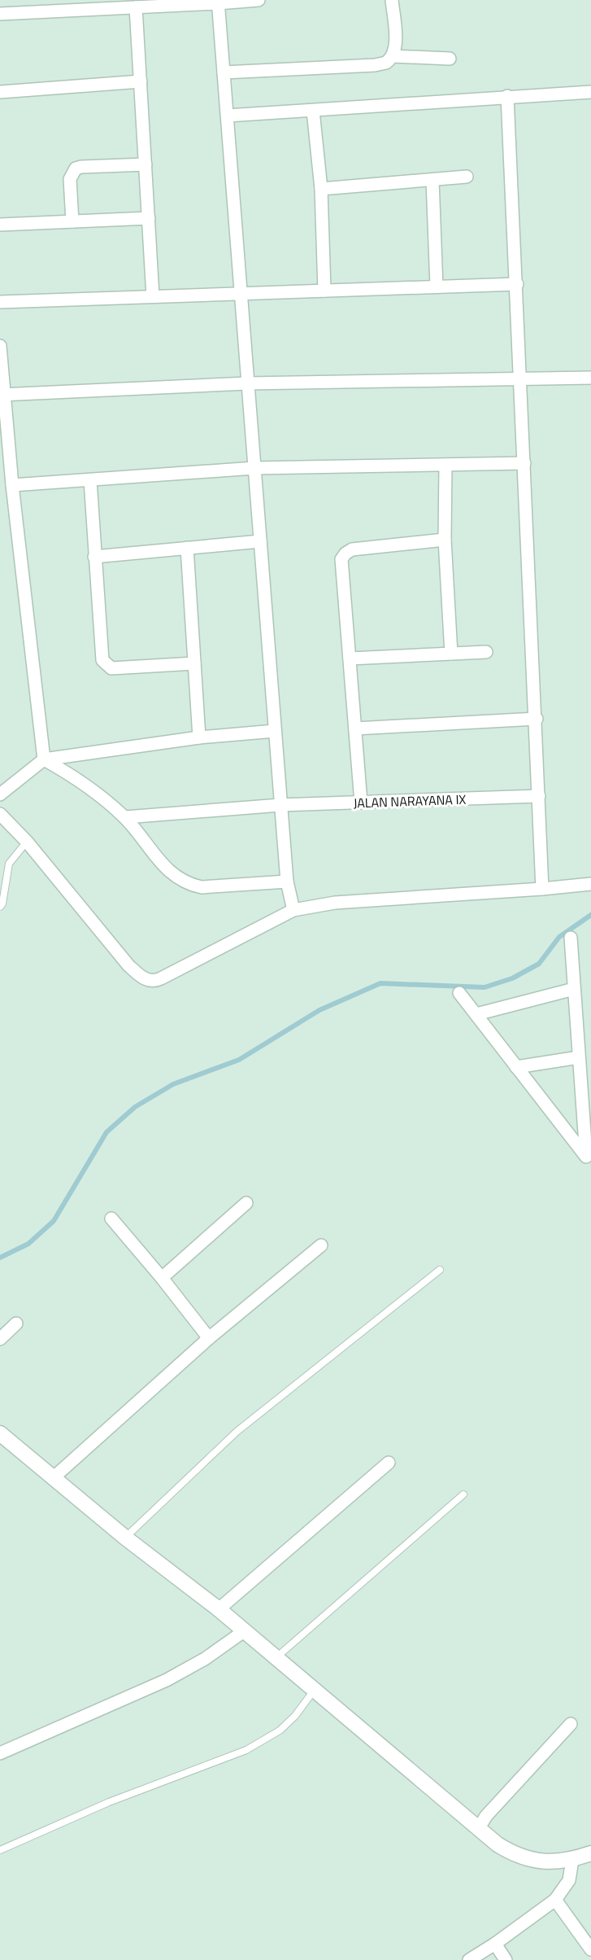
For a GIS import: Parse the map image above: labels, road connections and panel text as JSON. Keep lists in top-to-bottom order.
{
  "streets": {
    "street": ["JALAN NARAYANA IX"]
  }
}
